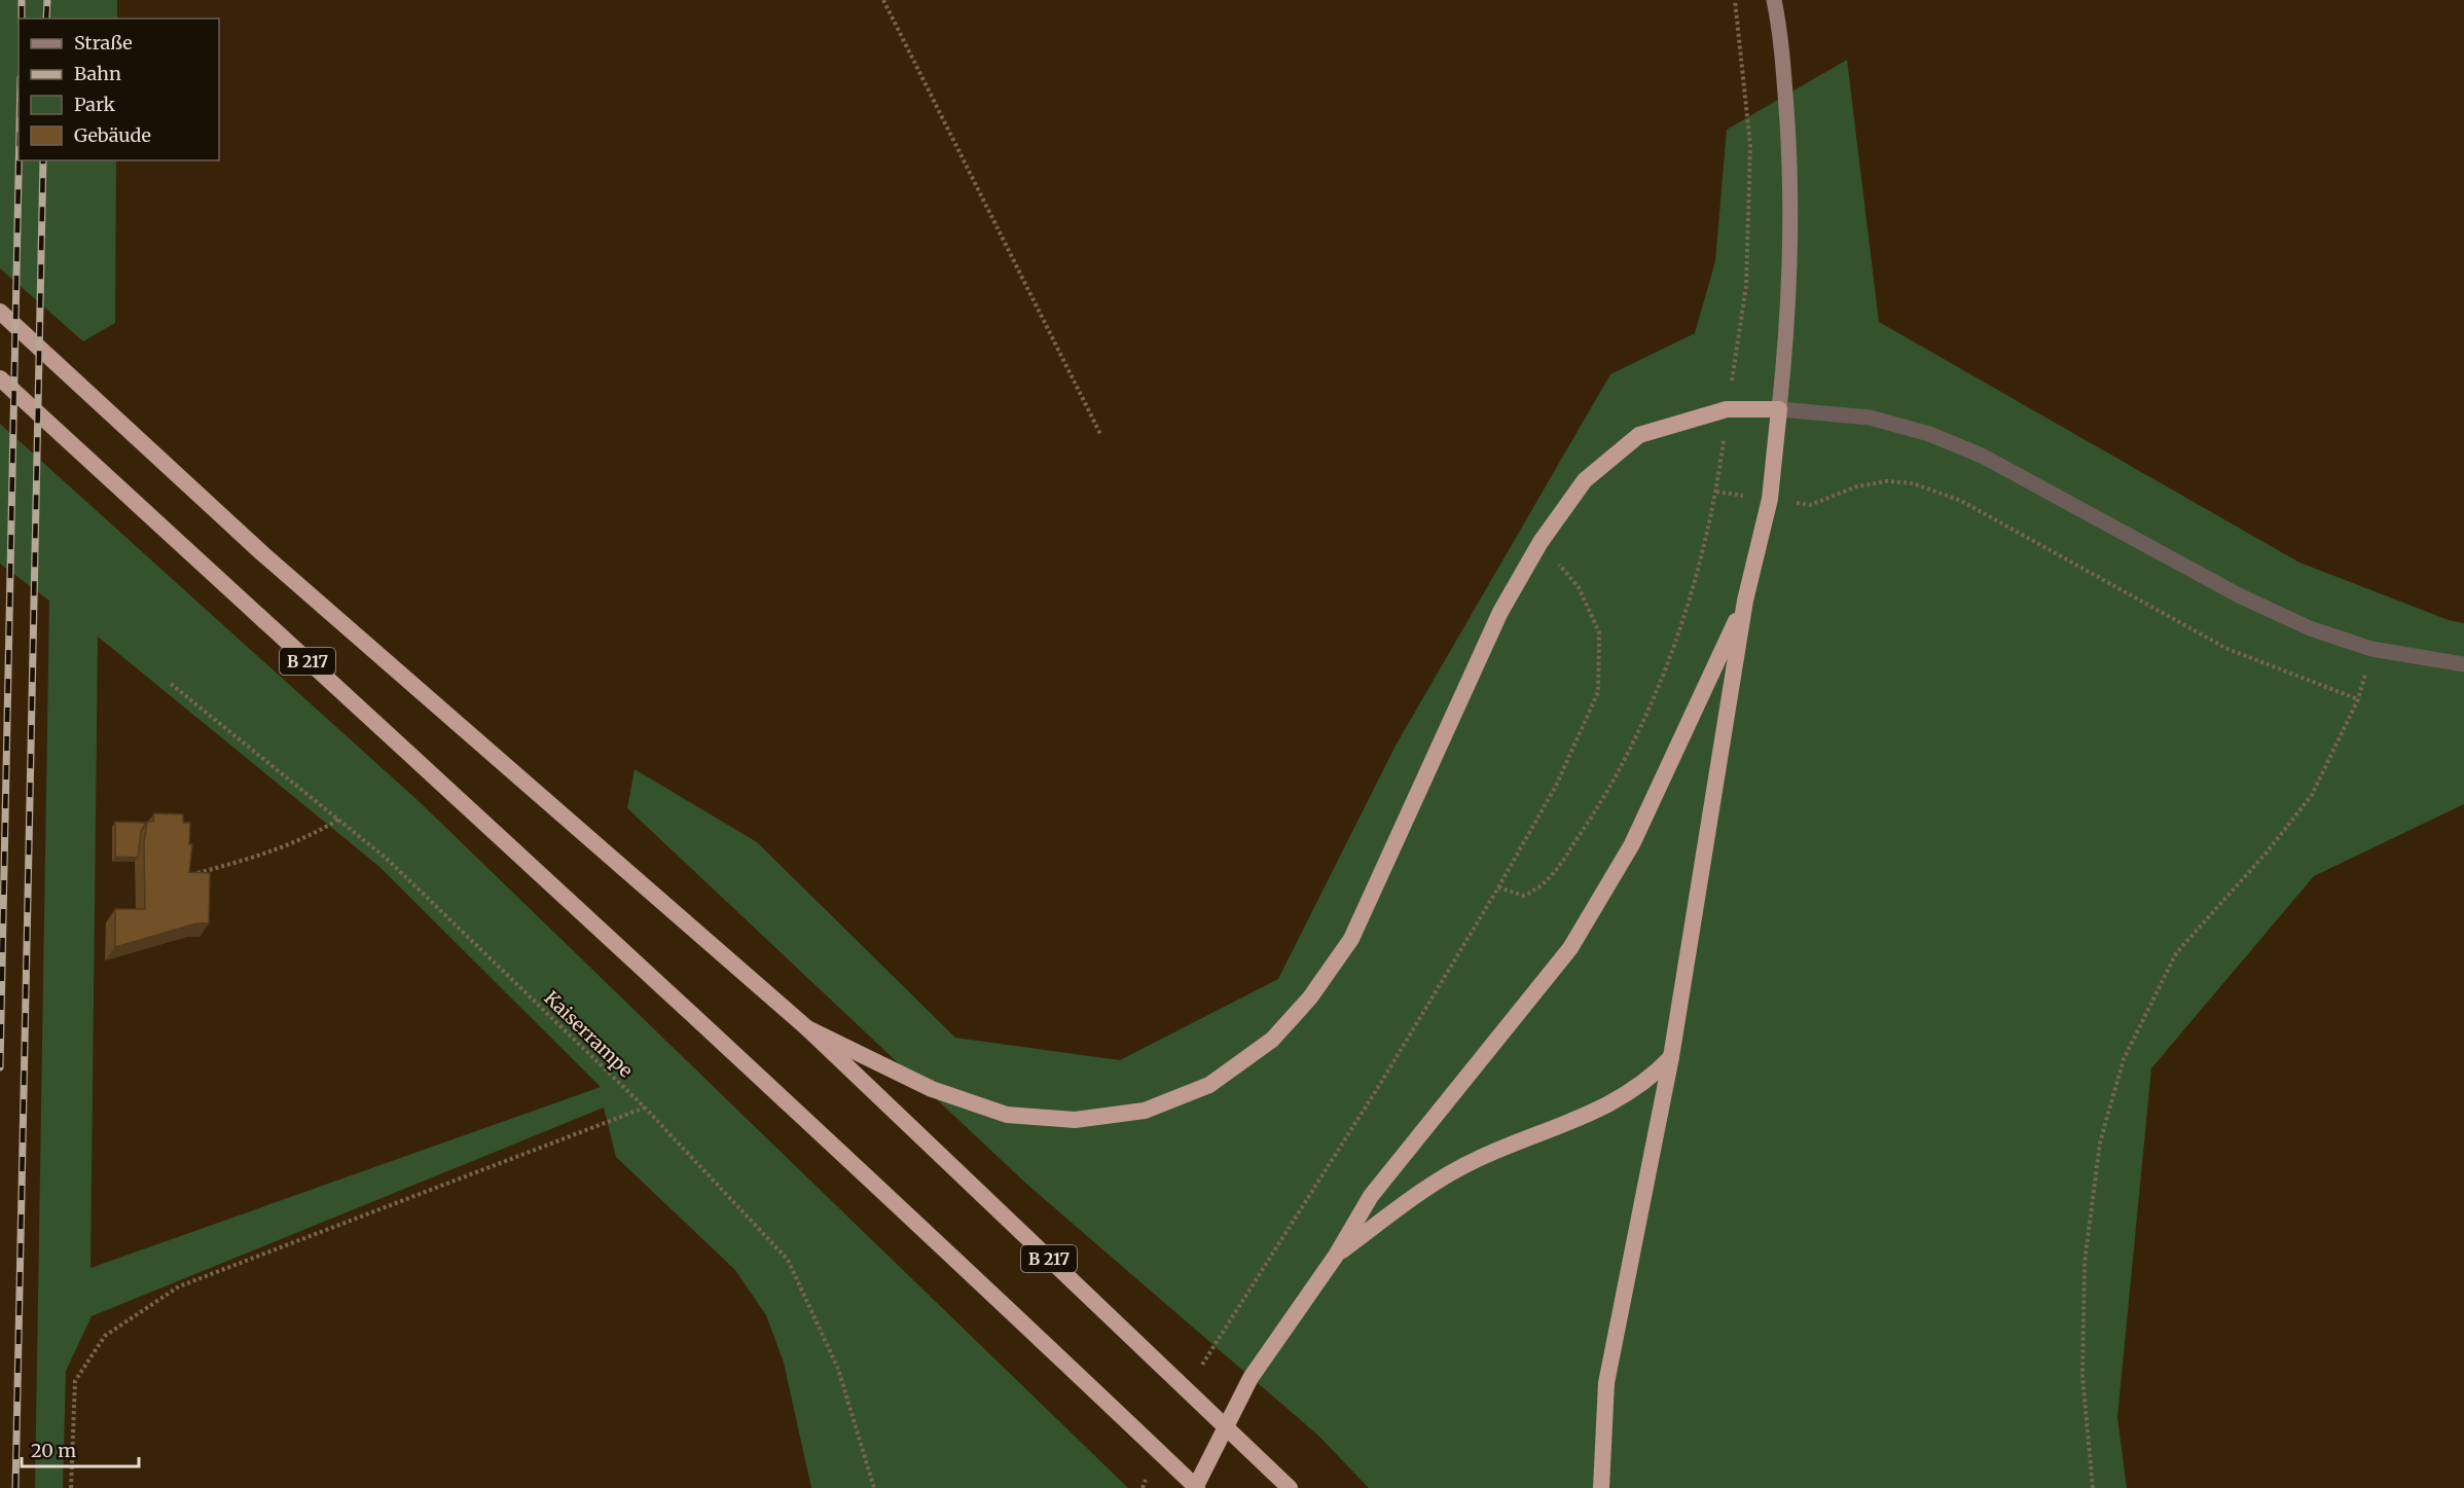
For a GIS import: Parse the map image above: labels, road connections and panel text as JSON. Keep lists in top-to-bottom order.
{
  "streets": {
    "highway": ["B 217"],
    "path": ["Kaiserrampe"]
  },
  "legend": [
    "Straße",
    "Bahn",
    "Park",
    "Gebäude"
  ],
  "scale_bar": "20 m"
}
